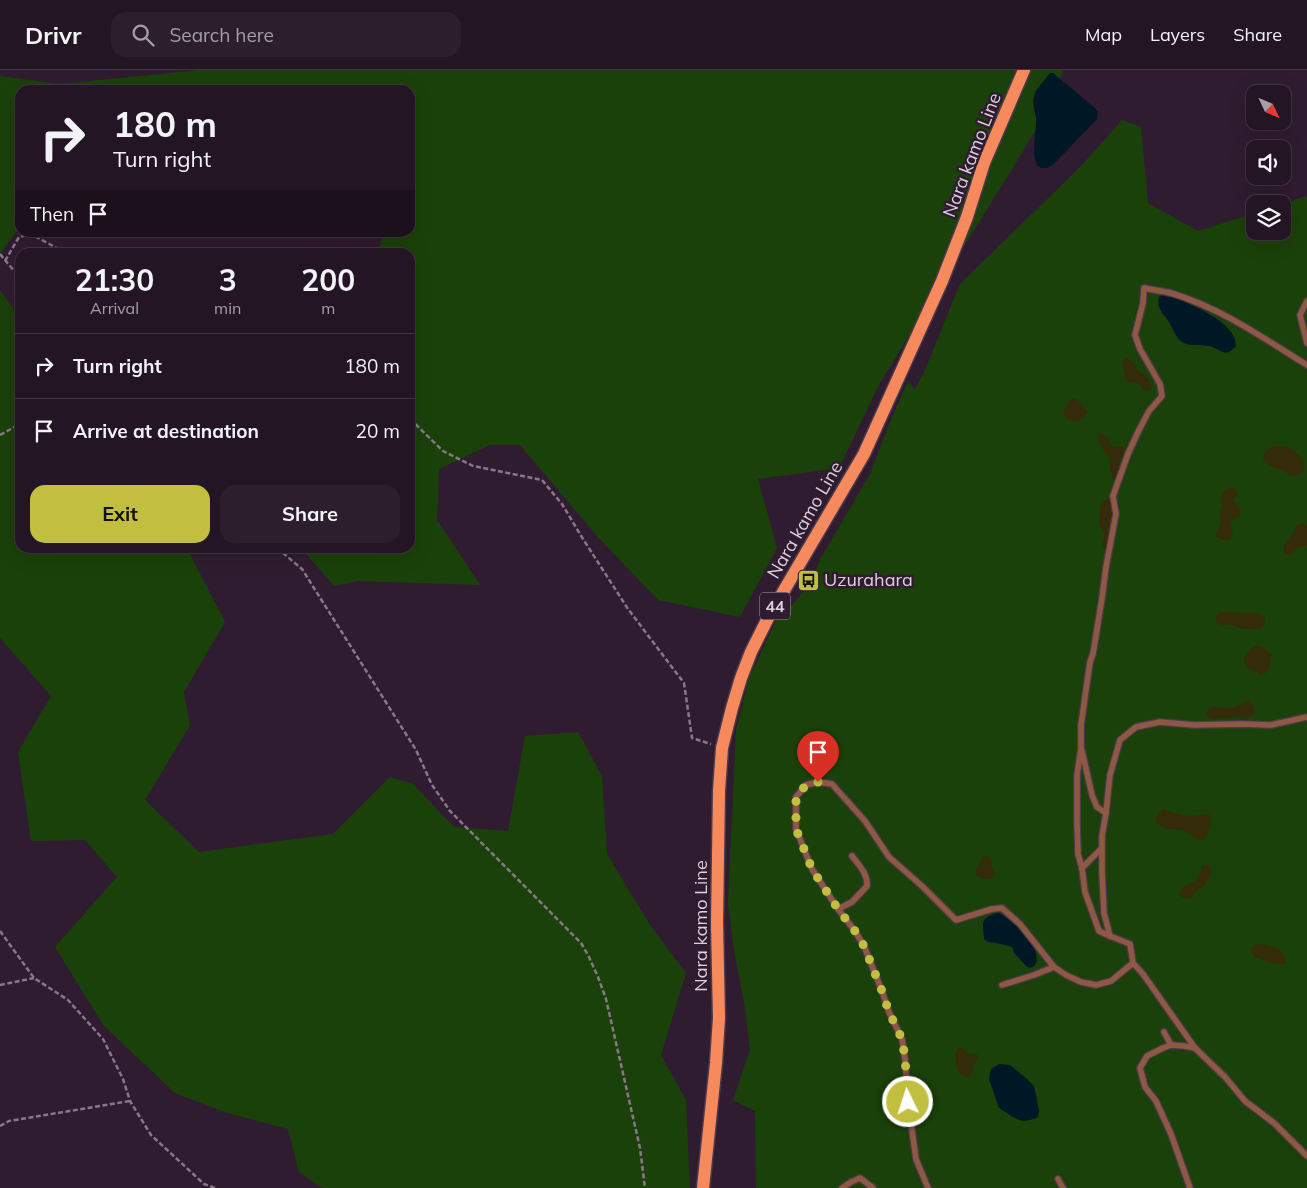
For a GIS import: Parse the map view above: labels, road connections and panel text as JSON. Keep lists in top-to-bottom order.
{
  "streets": {
    "main road": ["Nara kamo Line", "44"]
  },
  "places": {
    "bus stop": ["Uzurahara"]
  },
  "north": "bottom right",
  "page": {
    "header": "Drivr",
    "search": "Search here",
    "nav": ["Map", "Layers", "Share"],
    "turn": ["180 m", "Turn right"],
    "then": "Then",
    "eta": [
      "21:30",
      "Arrival",
      "3",
      "min",
      "200",
      "m"
    ],
    "list": [
      {
        "name": "Turn right",
        "value": "180 m"
      },
      {
        "name": "Arrive at destination",
        "value": "20 m"
      }
    ],
    "buttons": ["Exit", "Share"]
  }
}
